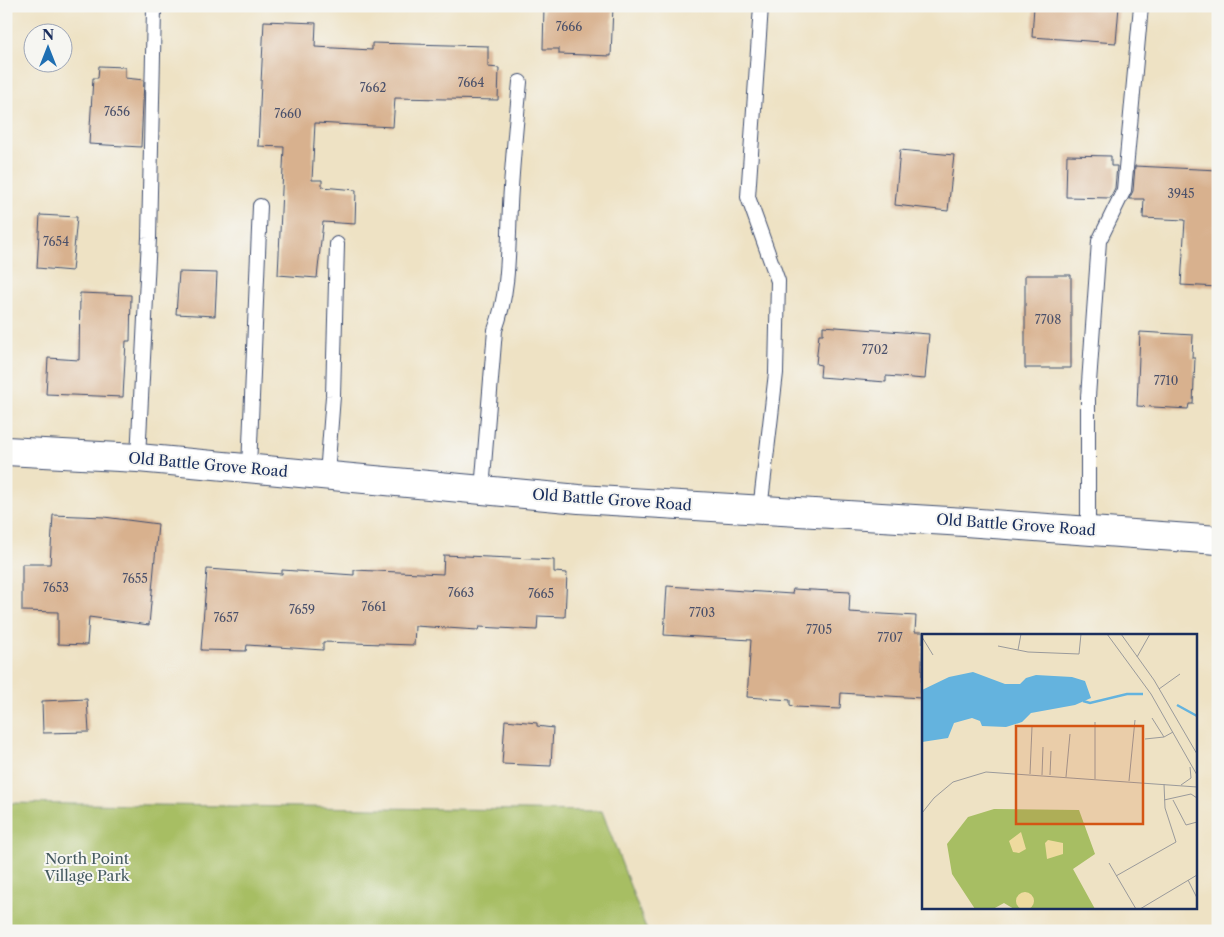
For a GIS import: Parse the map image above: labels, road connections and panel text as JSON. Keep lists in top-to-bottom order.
{
  "streets": {
    "street": ["Old Battle Grove Road"]
  },
  "parks": ["North Point Village Park"],
  "house_numbers": [
    "7666",
    "7664",
    "7662",
    "7656",
    "7660",
    "3945",
    "7654",
    "7708",
    "7702",
    "7710",
    "7655",
    "7653",
    "7663",
    "7665",
    "7661",
    "7659",
    "7703",
    "7657",
    "7705",
    "7707"
  ],
  "north": "top"
}
